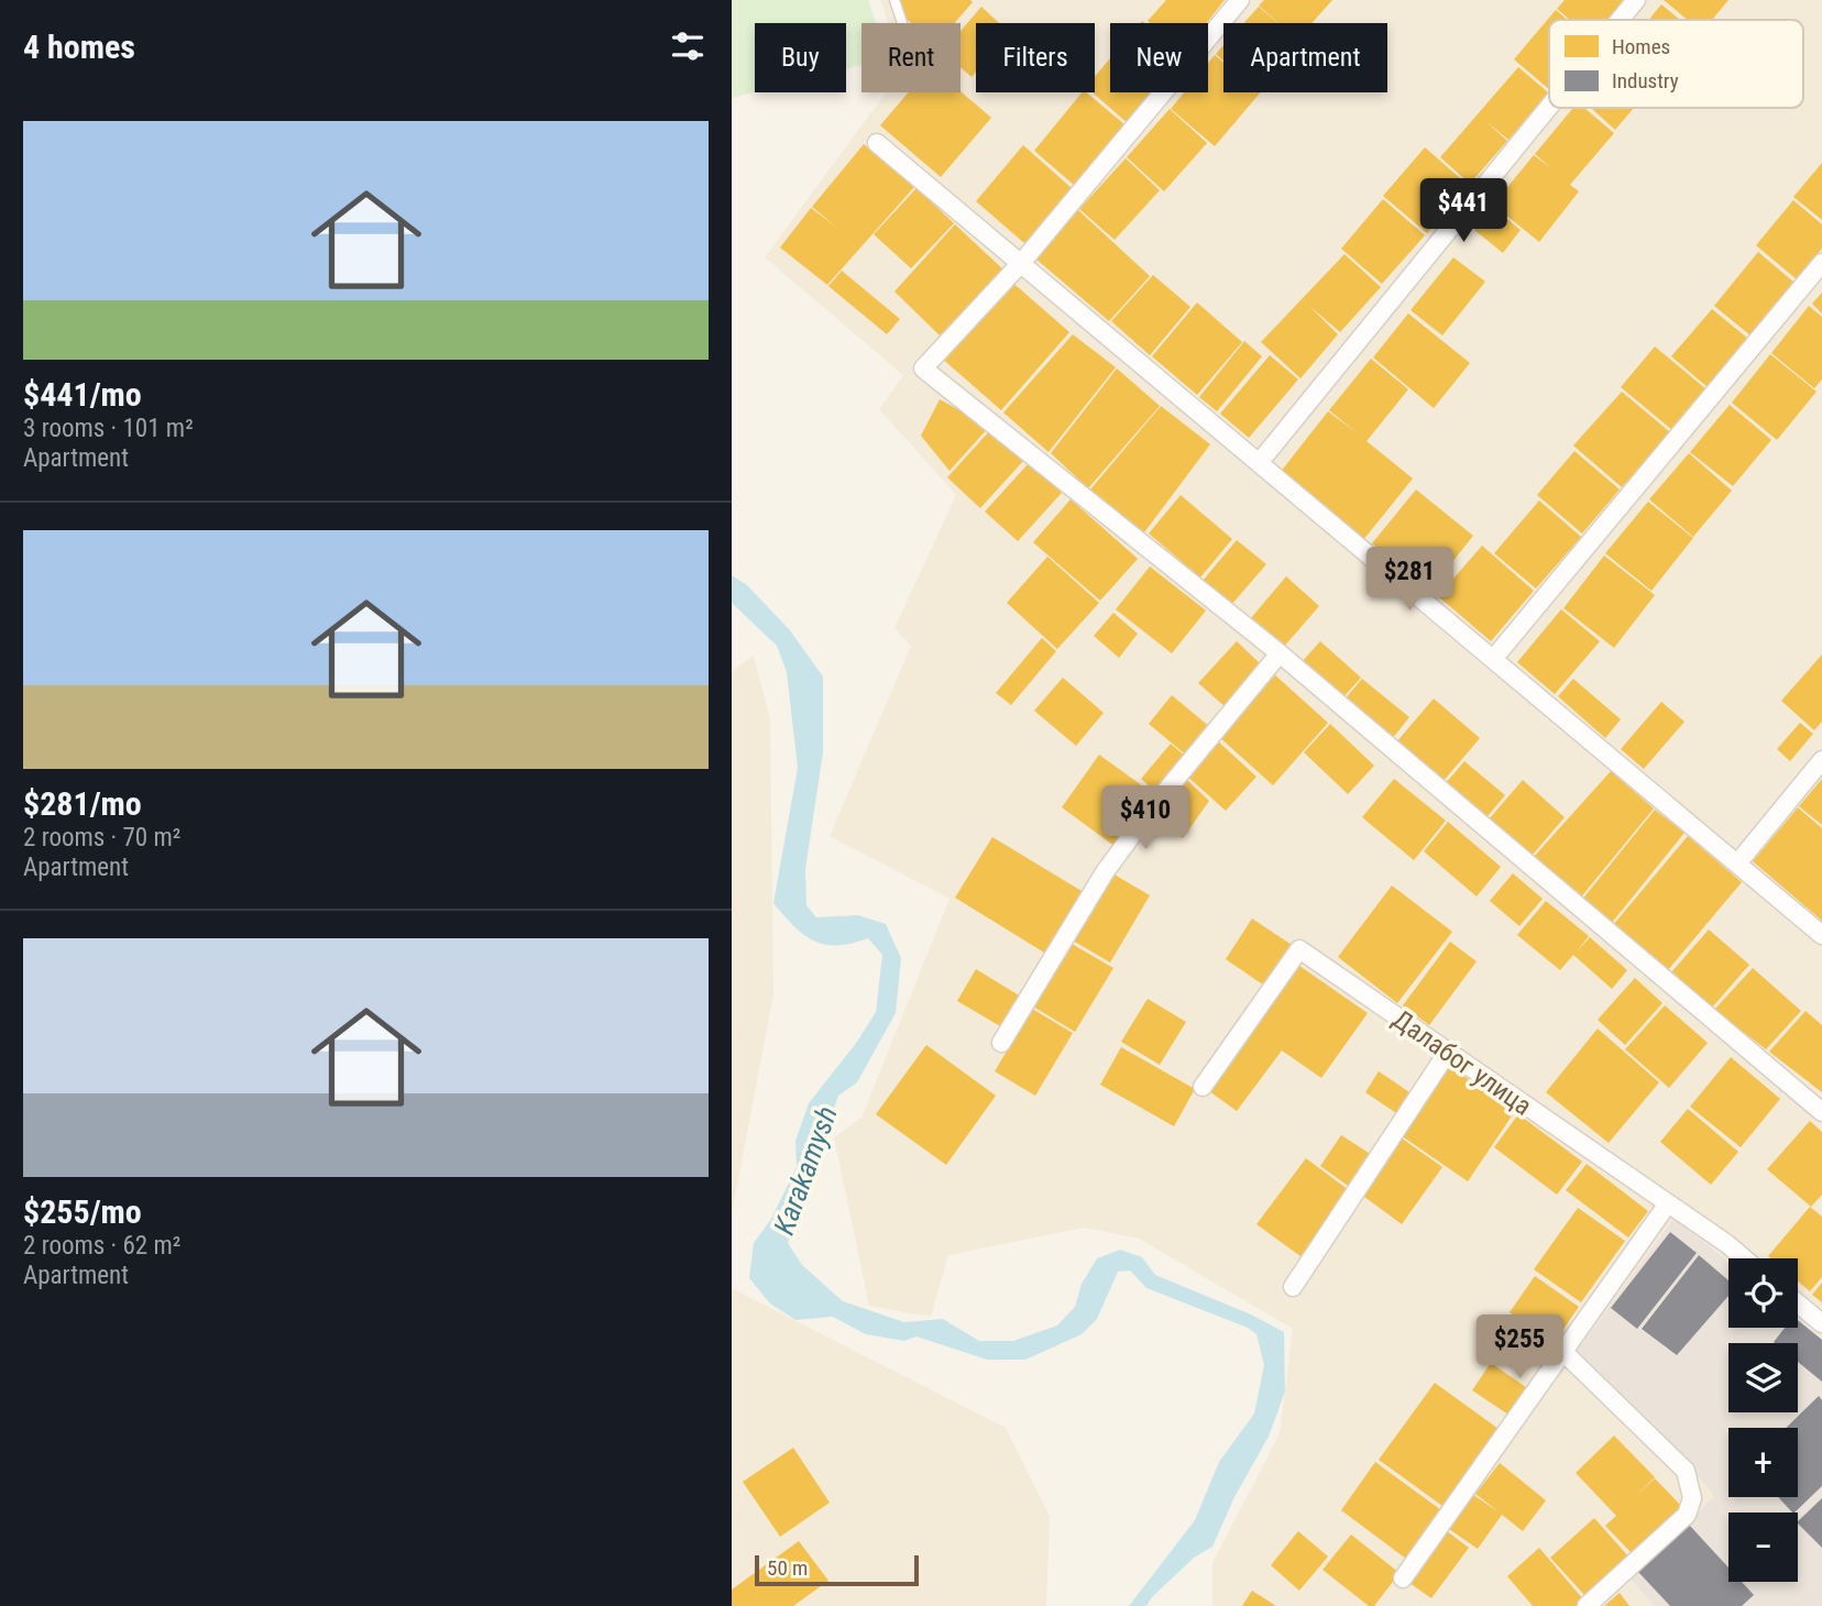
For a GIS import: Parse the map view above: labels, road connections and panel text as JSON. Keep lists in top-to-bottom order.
{
  "streets": {
    "street": ["Далабог улица"]
  },
  "water": ["Karakamysh"],
  "legend": ["Homes", "Industry"],
  "scale_bar": "50 m",
  "page": {
    "heading": "4 homes",
    "chip": [
      "Buy",
      "Rent",
      "Filters",
      "New",
      "Apartment"
    ],
    "list": [
      {
        "name": "$441/mo",
        "note": "3 rooms · 101 m² · Apartment"
      },
      {
        "name": "$281/mo",
        "note": "2 rooms · 70 m² · Apartment"
      },
      {
        "name": "$255/mo",
        "note": "2 rooms · 62 m² · Apartment"
      }
    ],
    "price": [
      "$441",
      "$281",
      "$410",
      "$255"
    ],
    "map_buttons": ["+", "−"],
    "scale": "50 m"
  }
}
